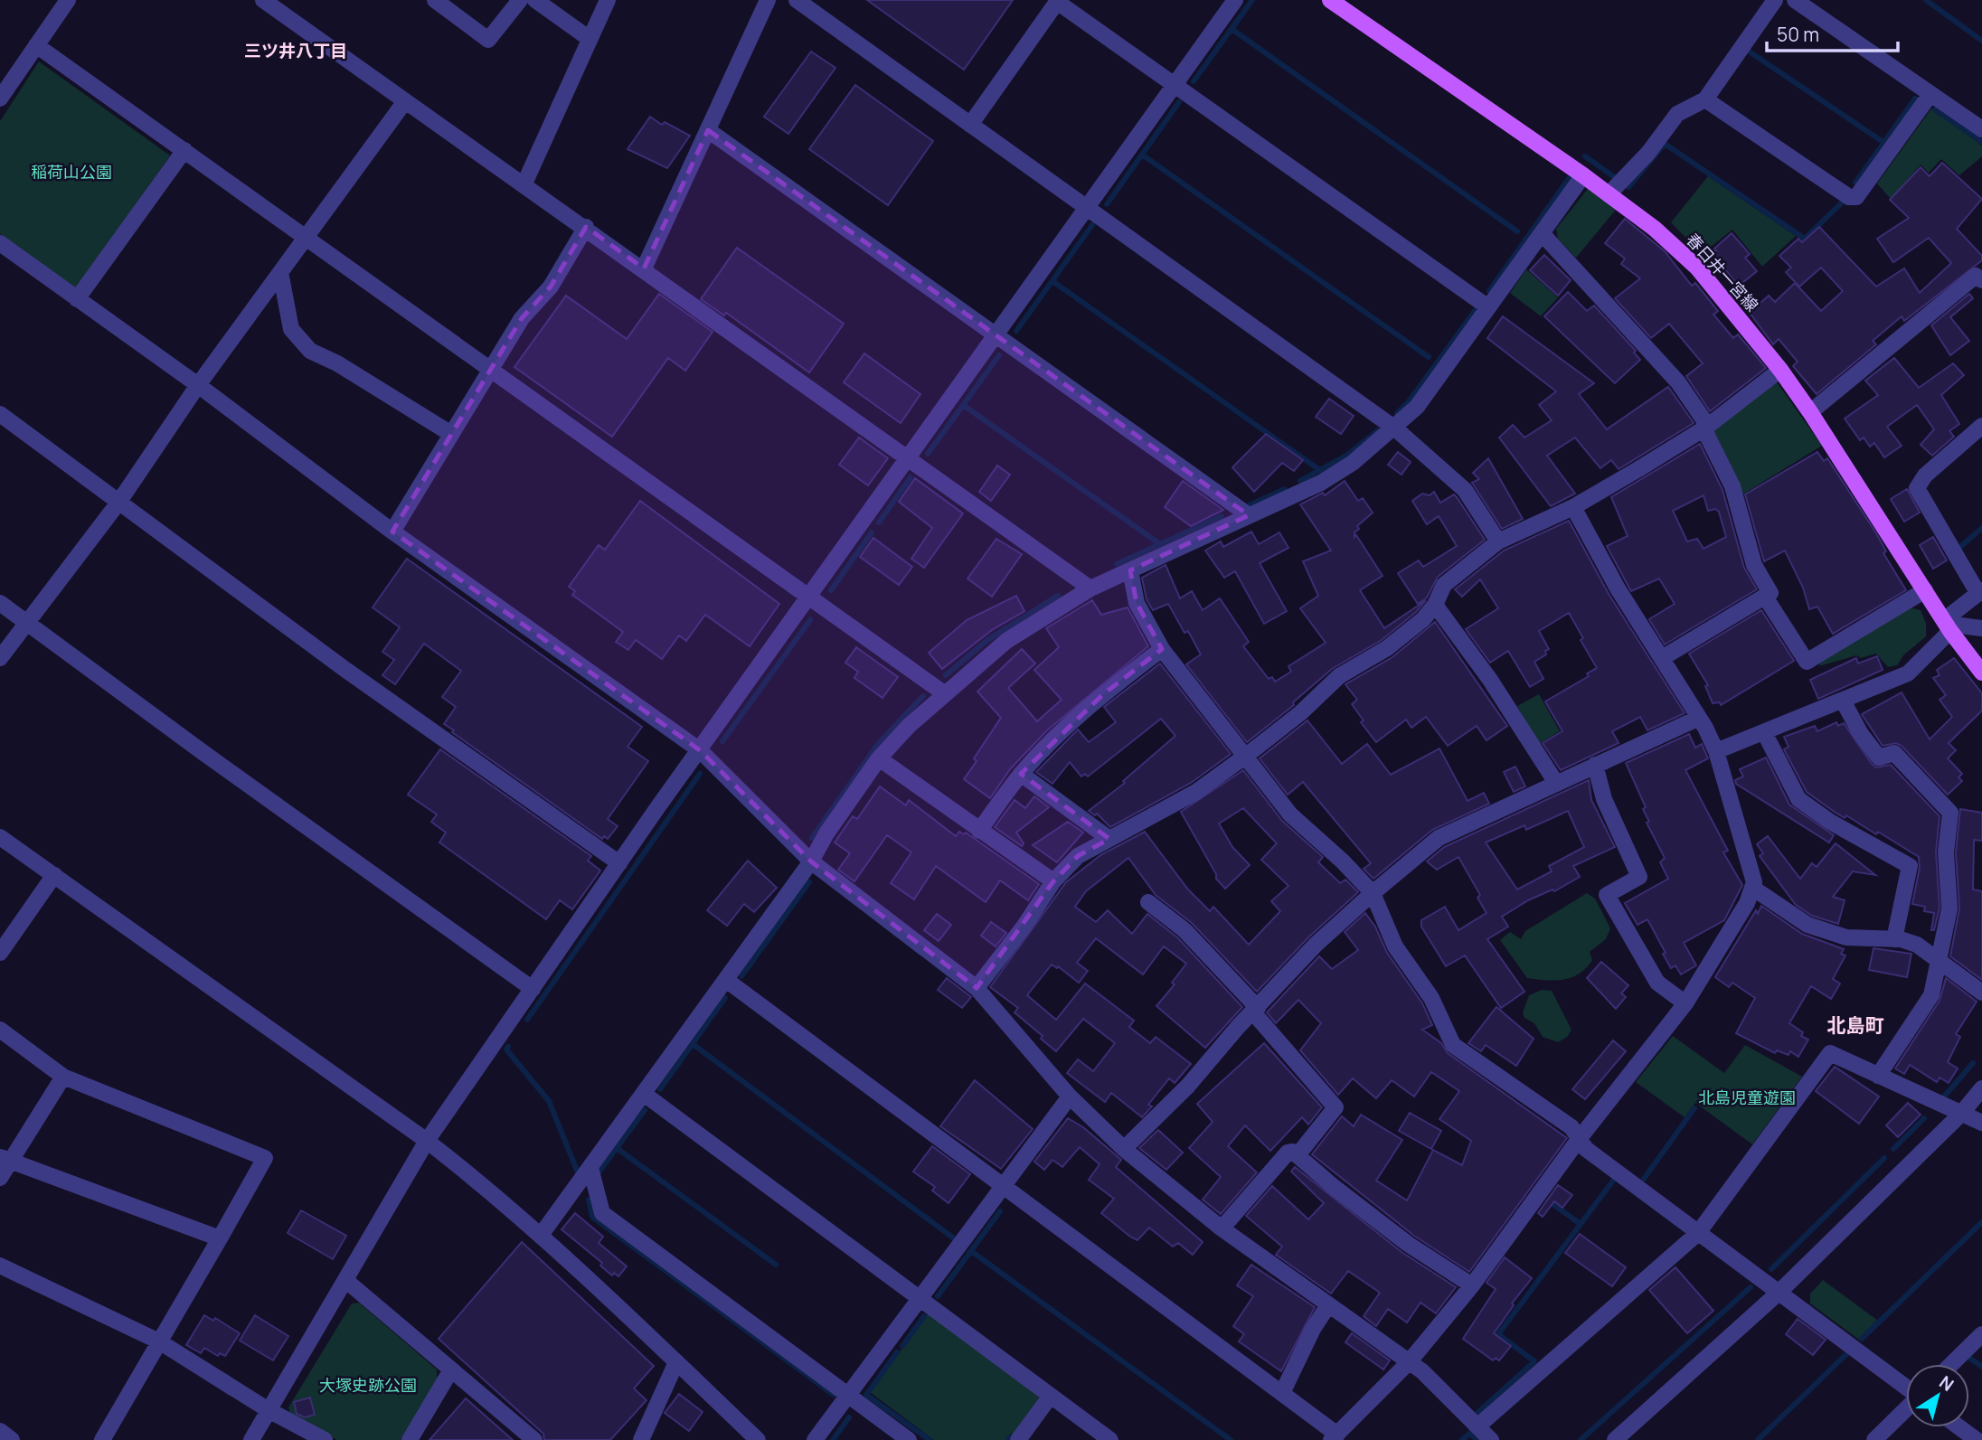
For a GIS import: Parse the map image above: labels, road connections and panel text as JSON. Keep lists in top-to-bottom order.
{
  "streets": {
    "main road": ["春日井一宮線"]
  },
  "districts": ["三ツ井八丁目", "北島町"],
  "parks": ["稲荷山公園", "北島児童遊園", "大塚史跡公園"],
  "scale_bar": "50 m",
  "north": "top right"
}
